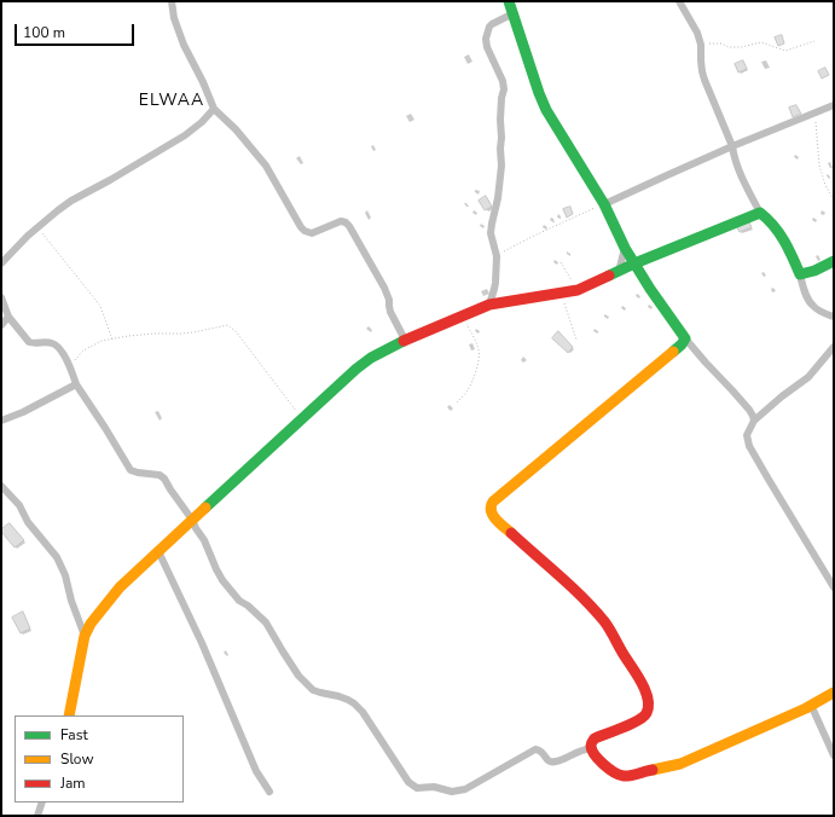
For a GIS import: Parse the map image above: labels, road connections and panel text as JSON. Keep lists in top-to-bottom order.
{
  "districts": ["ELWAA"],
  "legend": ["Fast", "Slow", "Jam"],
  "scale_bar": "100 m"
}
